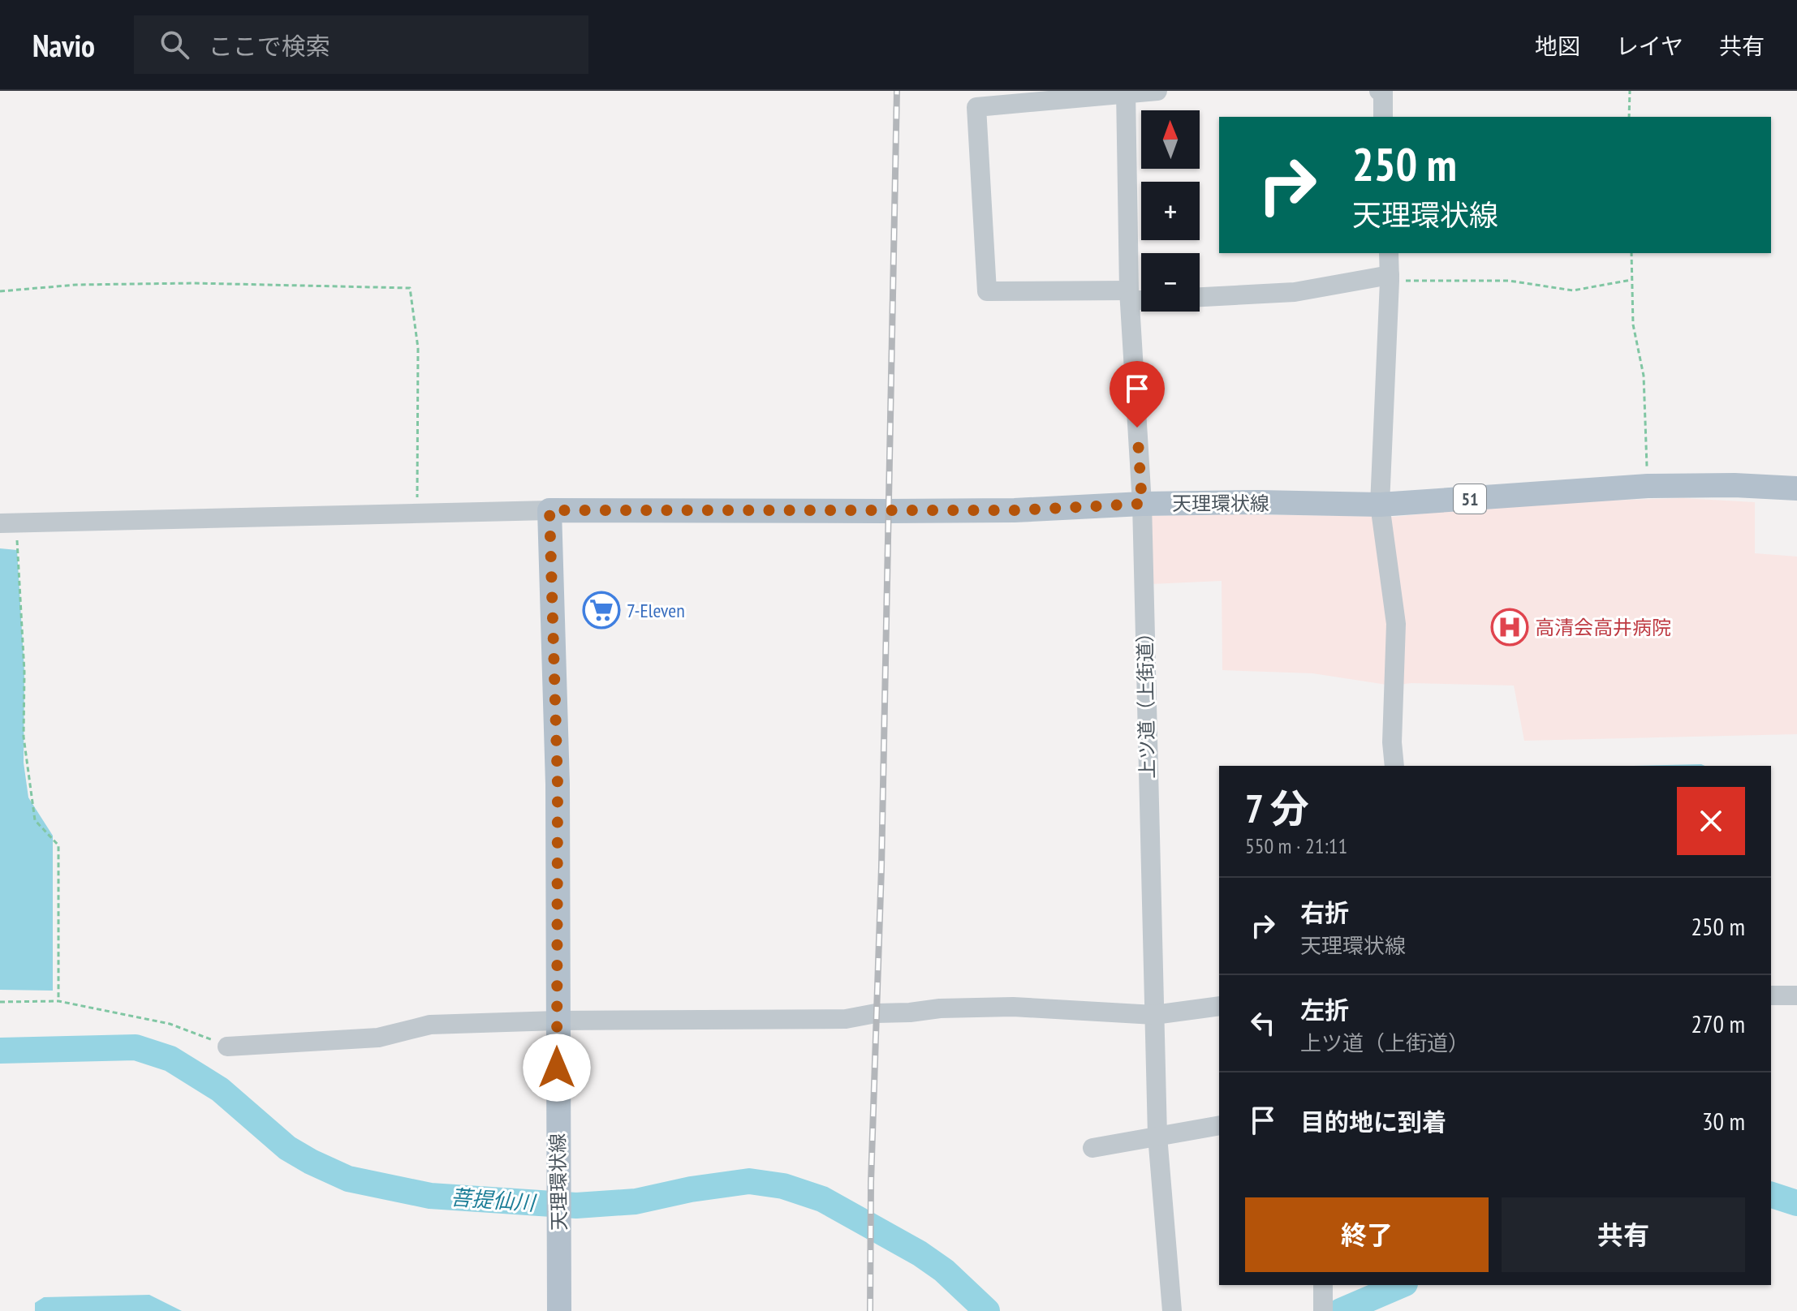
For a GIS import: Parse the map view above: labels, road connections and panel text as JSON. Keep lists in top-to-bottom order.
{
  "streets": {
    "main road": ["51", "天理環状線"],
    "street": ["上ツ道（上街道）"]
  },
  "crossings": [
    ["天理環状線", "上ツ道（上街道）"]
  ],
  "water": ["菩提仙川"],
  "places": {
    "supermarket": ["7-Eleven"],
    "hospital": ["高清会高井病院"]
  },
  "north": "top",
  "page": {
    "header": "Navio",
    "search": "ここで検索",
    "nav": ["地図", "レイヤ", "共有"],
    "map_buttons": ["+", "−"],
    "turn": ["250 m", "天理環状線"],
    "heading": ["7 分", "550 m · 21:11"],
    "list": [
      {
        "name": "右折",
        "note": "天理環状線",
        "value": "250 m"
      },
      {
        "name": "左折",
        "note": "上ツ道（上街道）",
        "value": "270 m"
      },
      {
        "name": "目的地に到着",
        "value": "30 m"
      }
    ],
    "buttons": ["終了", "共有"]
  }
}
